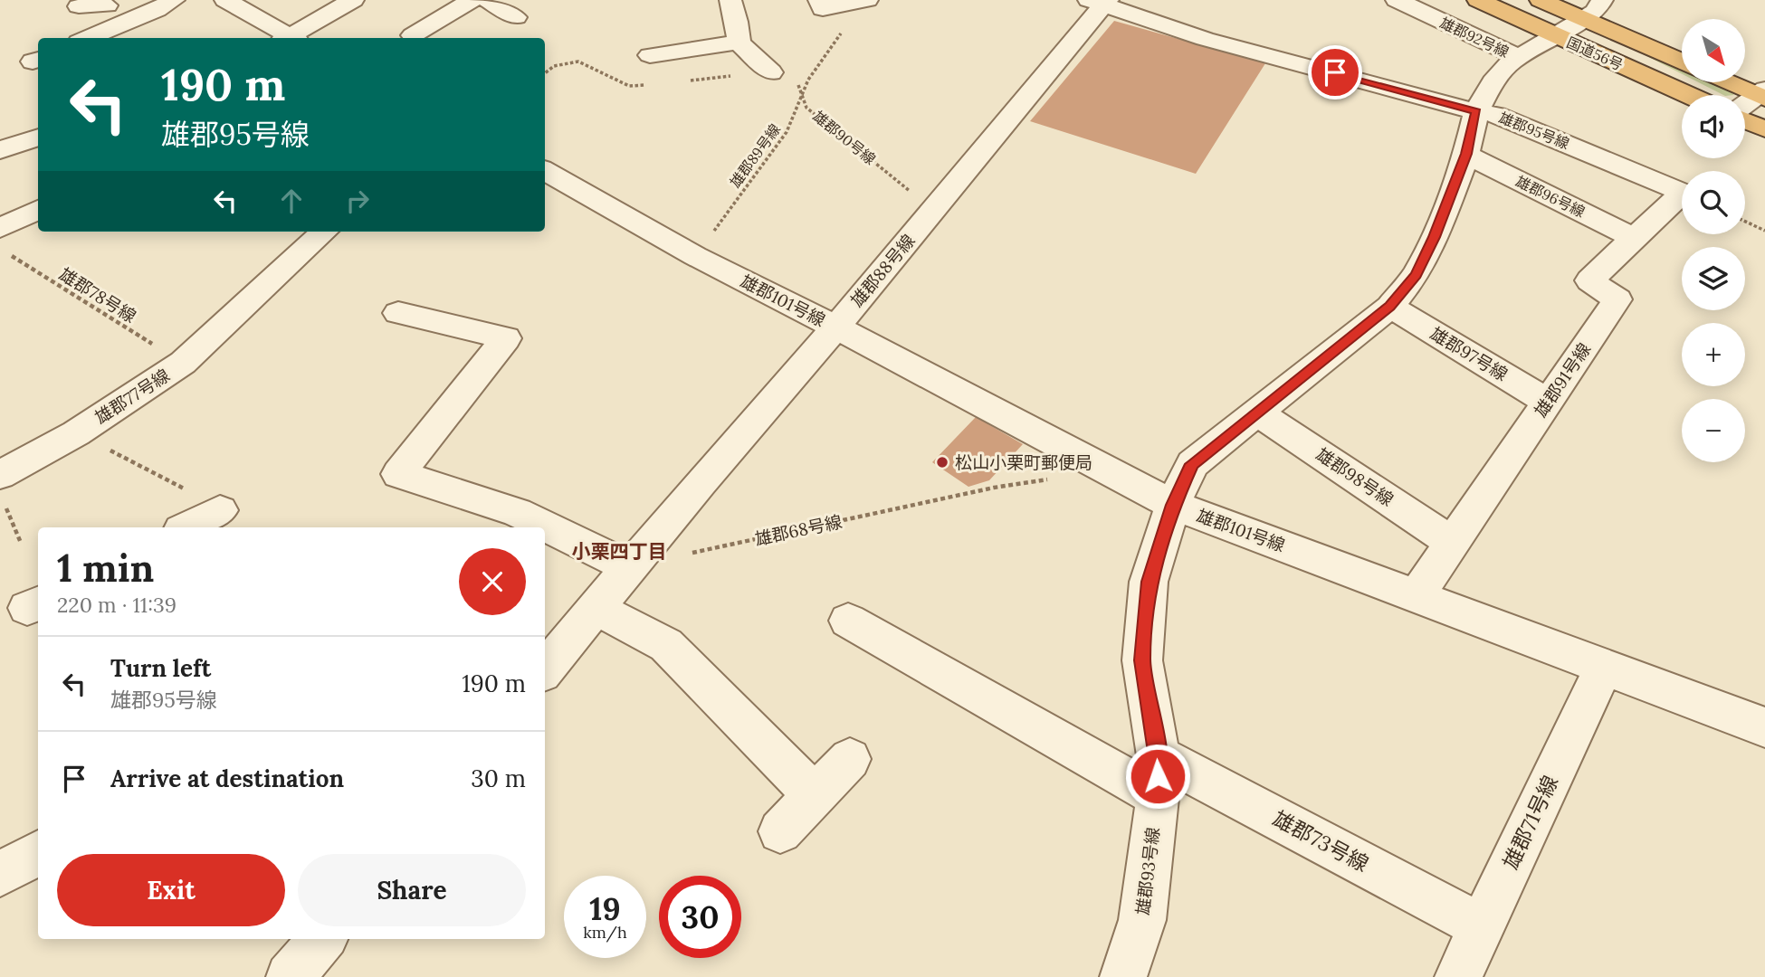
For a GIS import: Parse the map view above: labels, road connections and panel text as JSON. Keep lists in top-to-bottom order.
{
  "streets": {
    "highway": ["国道56号"],
    "street": [
      "雄郡92号線",
      "雄郡95号線",
      "雄郡96号線",
      "雄郡88号線",
      "雄郡101号線",
      "雄郡97号線",
      "雄郡91号線",
      "雄郡77号線",
      "雄郡98号線",
      "雄郡71号線",
      "雄郡73号線",
      "雄郡93号線"
    ],
    "path": [
      "雄郡90号線",
      "雄郡89号線",
      "雄郡78号線",
      "雄郡68号線"
    ]
  },
  "crossings": [
    ["雄郡92号線", "雄郡93号線"],
    ["国道56号", "雄郡93号線"],
    ["雄郡95号線", "雄郡88号線"],
    ["雄郡95号線", "雄郡93号線"],
    ["雄郡90号線", "雄郡89号線"],
    ["雄郡90号線", "雄郡88号線"],
    ["雄郡89号線", "雄郡101号線"],
    ["雄郡96号線", "雄郡91号線"],
    ["雄郡96号線", "雄郡93号線"],
    ["雄郡88号線", "雄郡101号線"],
    ["雄郡88号線", "雄郡68号線"],
    ["雄郡78号線", "雄郡77号線"],
    ["雄郡101号線", "雄郡91号線"],
    ["雄郡101号線", "雄郡68号線"],
    ["雄郡101号線", "雄郡71号線"],
    ["雄郡101号線", "雄郡93号線"],
    ["雄郡97号線", "雄郡91号線"],
    ["雄郡97号線", "雄郡93号線"],
    ["雄郡91号線", "雄郡98号線"],
    ["雄郡98号線", "雄郡93号線"],
    ["雄郡71号線", "雄郡73号線"],
    ["雄郡73号線", "雄郡93号線"]
  ],
  "districts": ["小栗四丁目"],
  "places": ["松山小栗町郵便局"],
  "north": "bottom right",
  "page": {
    "map_buttons": ["+", "−"],
    "turn": ["190 m", "雄郡95号線"],
    "heading": ["1 min", "220 m · 11:39"],
    "list": [
      {
        "name": "Turn left",
        "note": "雄郡95号線",
        "value": "190 m"
      },
      {
        "name": "Arrive at destination",
        "value": "30 m"
      }
    ],
    "buttons": ["Exit", "Share"],
    "speed": "19 km/h",
    "limit": "30"
  }
}
